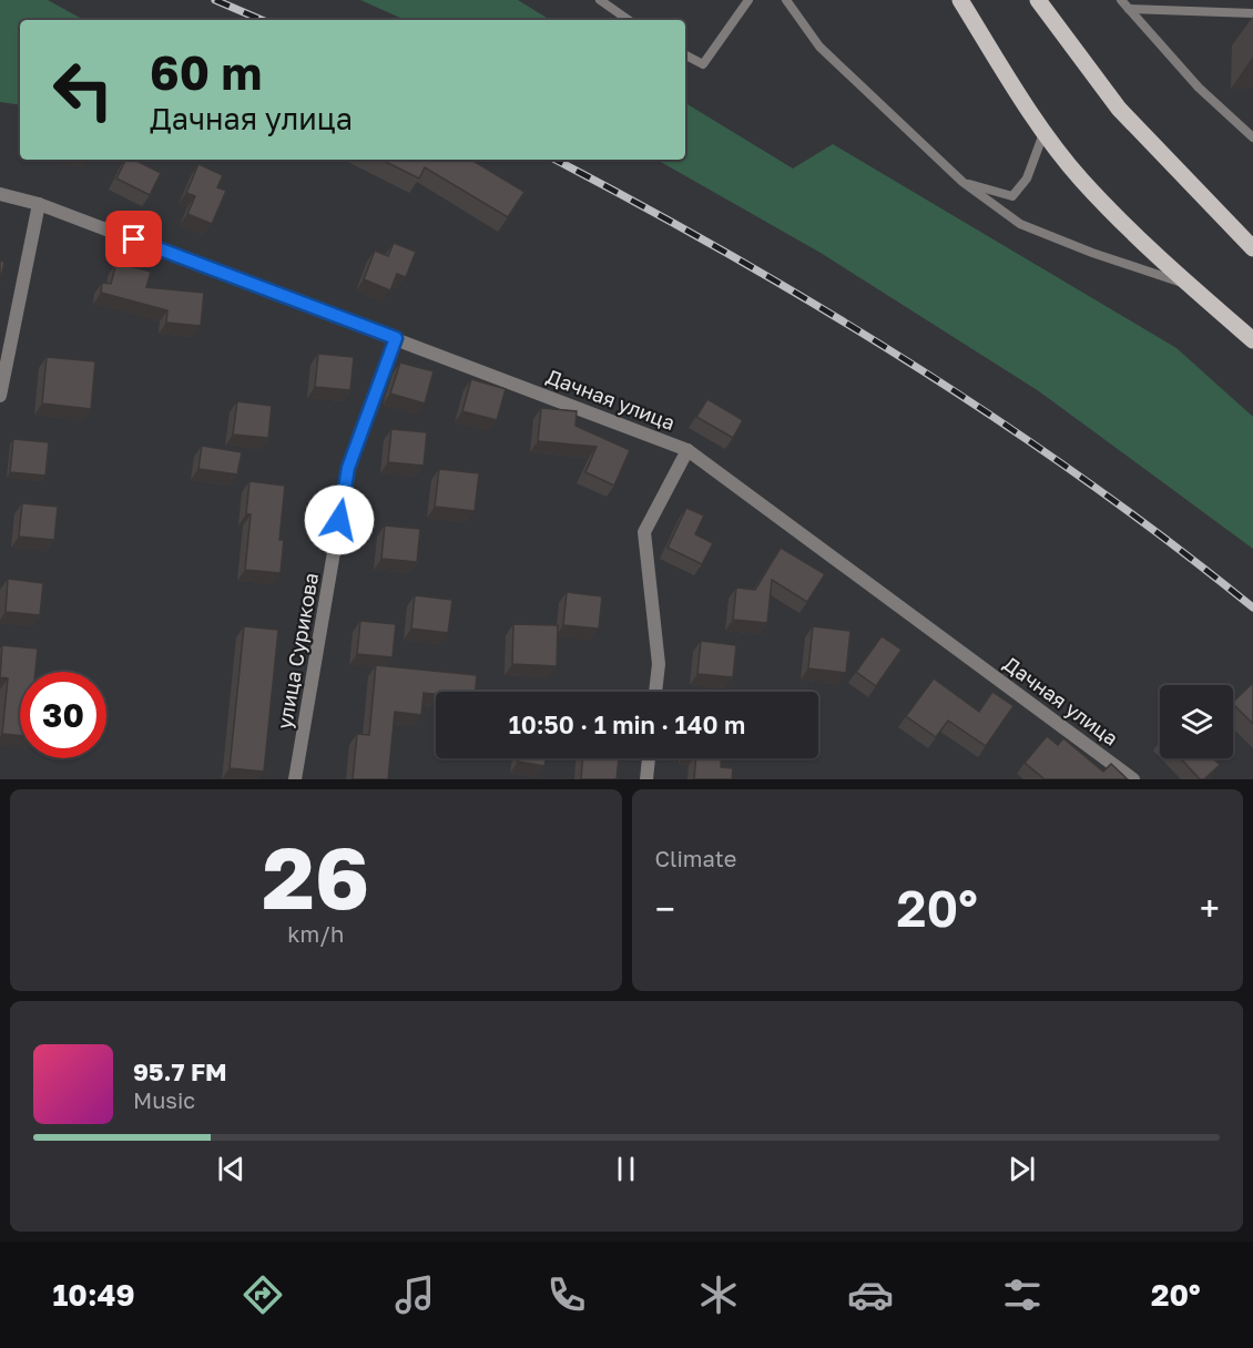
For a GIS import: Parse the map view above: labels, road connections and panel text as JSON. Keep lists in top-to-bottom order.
{
  "streets": {
    "street": ["Дачная улица", "улица Сурикова"]
  },
  "crossings": [
    ["Дачная улица", "улица Сурикова"]
  ],
  "page": {
    "turn": ["60 m", "Дачная улица"],
    "limit": "30",
    "trip": "10:50 · 1 min · 140 m",
    "tile": [
      ["26", "km/h"],
      "Climate"
    ],
    "heat": ["−", "20°", "+"],
    "song": ["95.7 FM", "Music"],
    "tabs": ["10:49", "20°"]
  }
}
